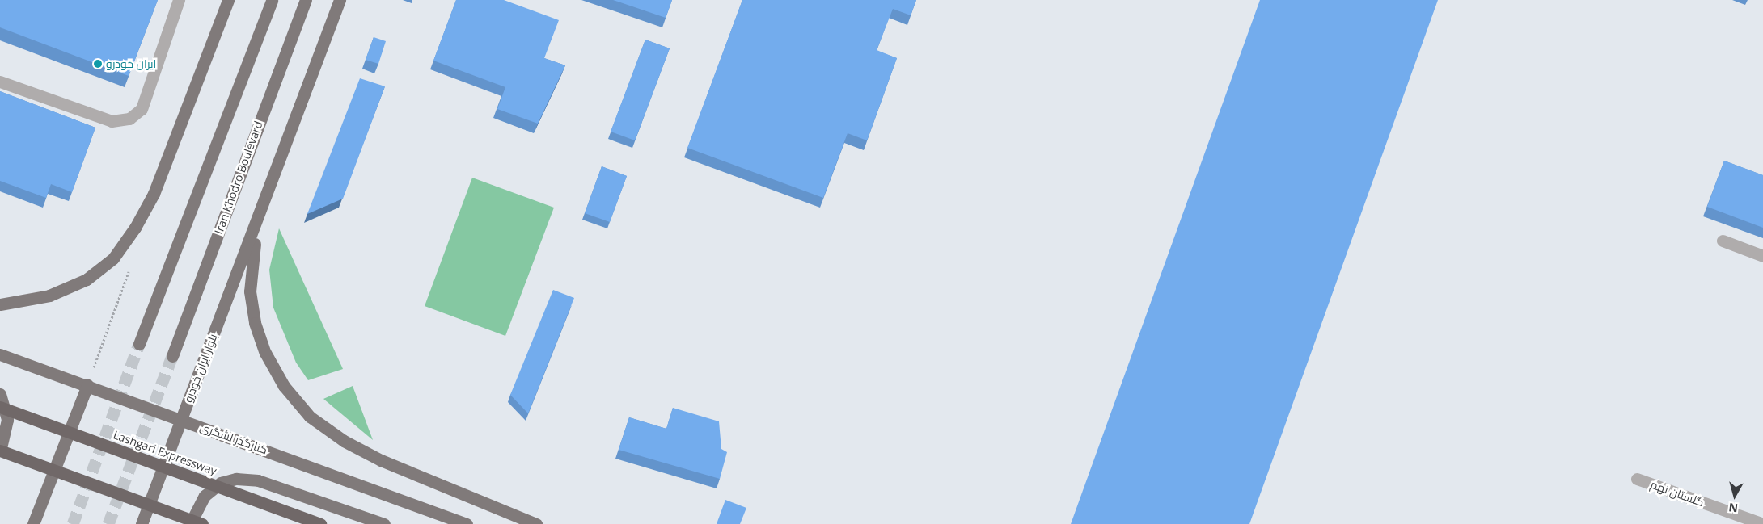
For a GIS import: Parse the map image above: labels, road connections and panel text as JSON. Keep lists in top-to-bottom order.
{
  "streets": {
    "highway": ["Lashgari Expressway"],
    "main road": ["Iran Khodro Boulevard", "بلوار ایران خودرو", "کنارگذر لشگری"],
    "lane": ["گلستان نهم"]
  },
  "crossings": [
    ["بلوار ایران خودرو", "کنارگذر لشگری"]
  ],
  "places": ["ایران خودرو"],
  "north": "bottom"
}
